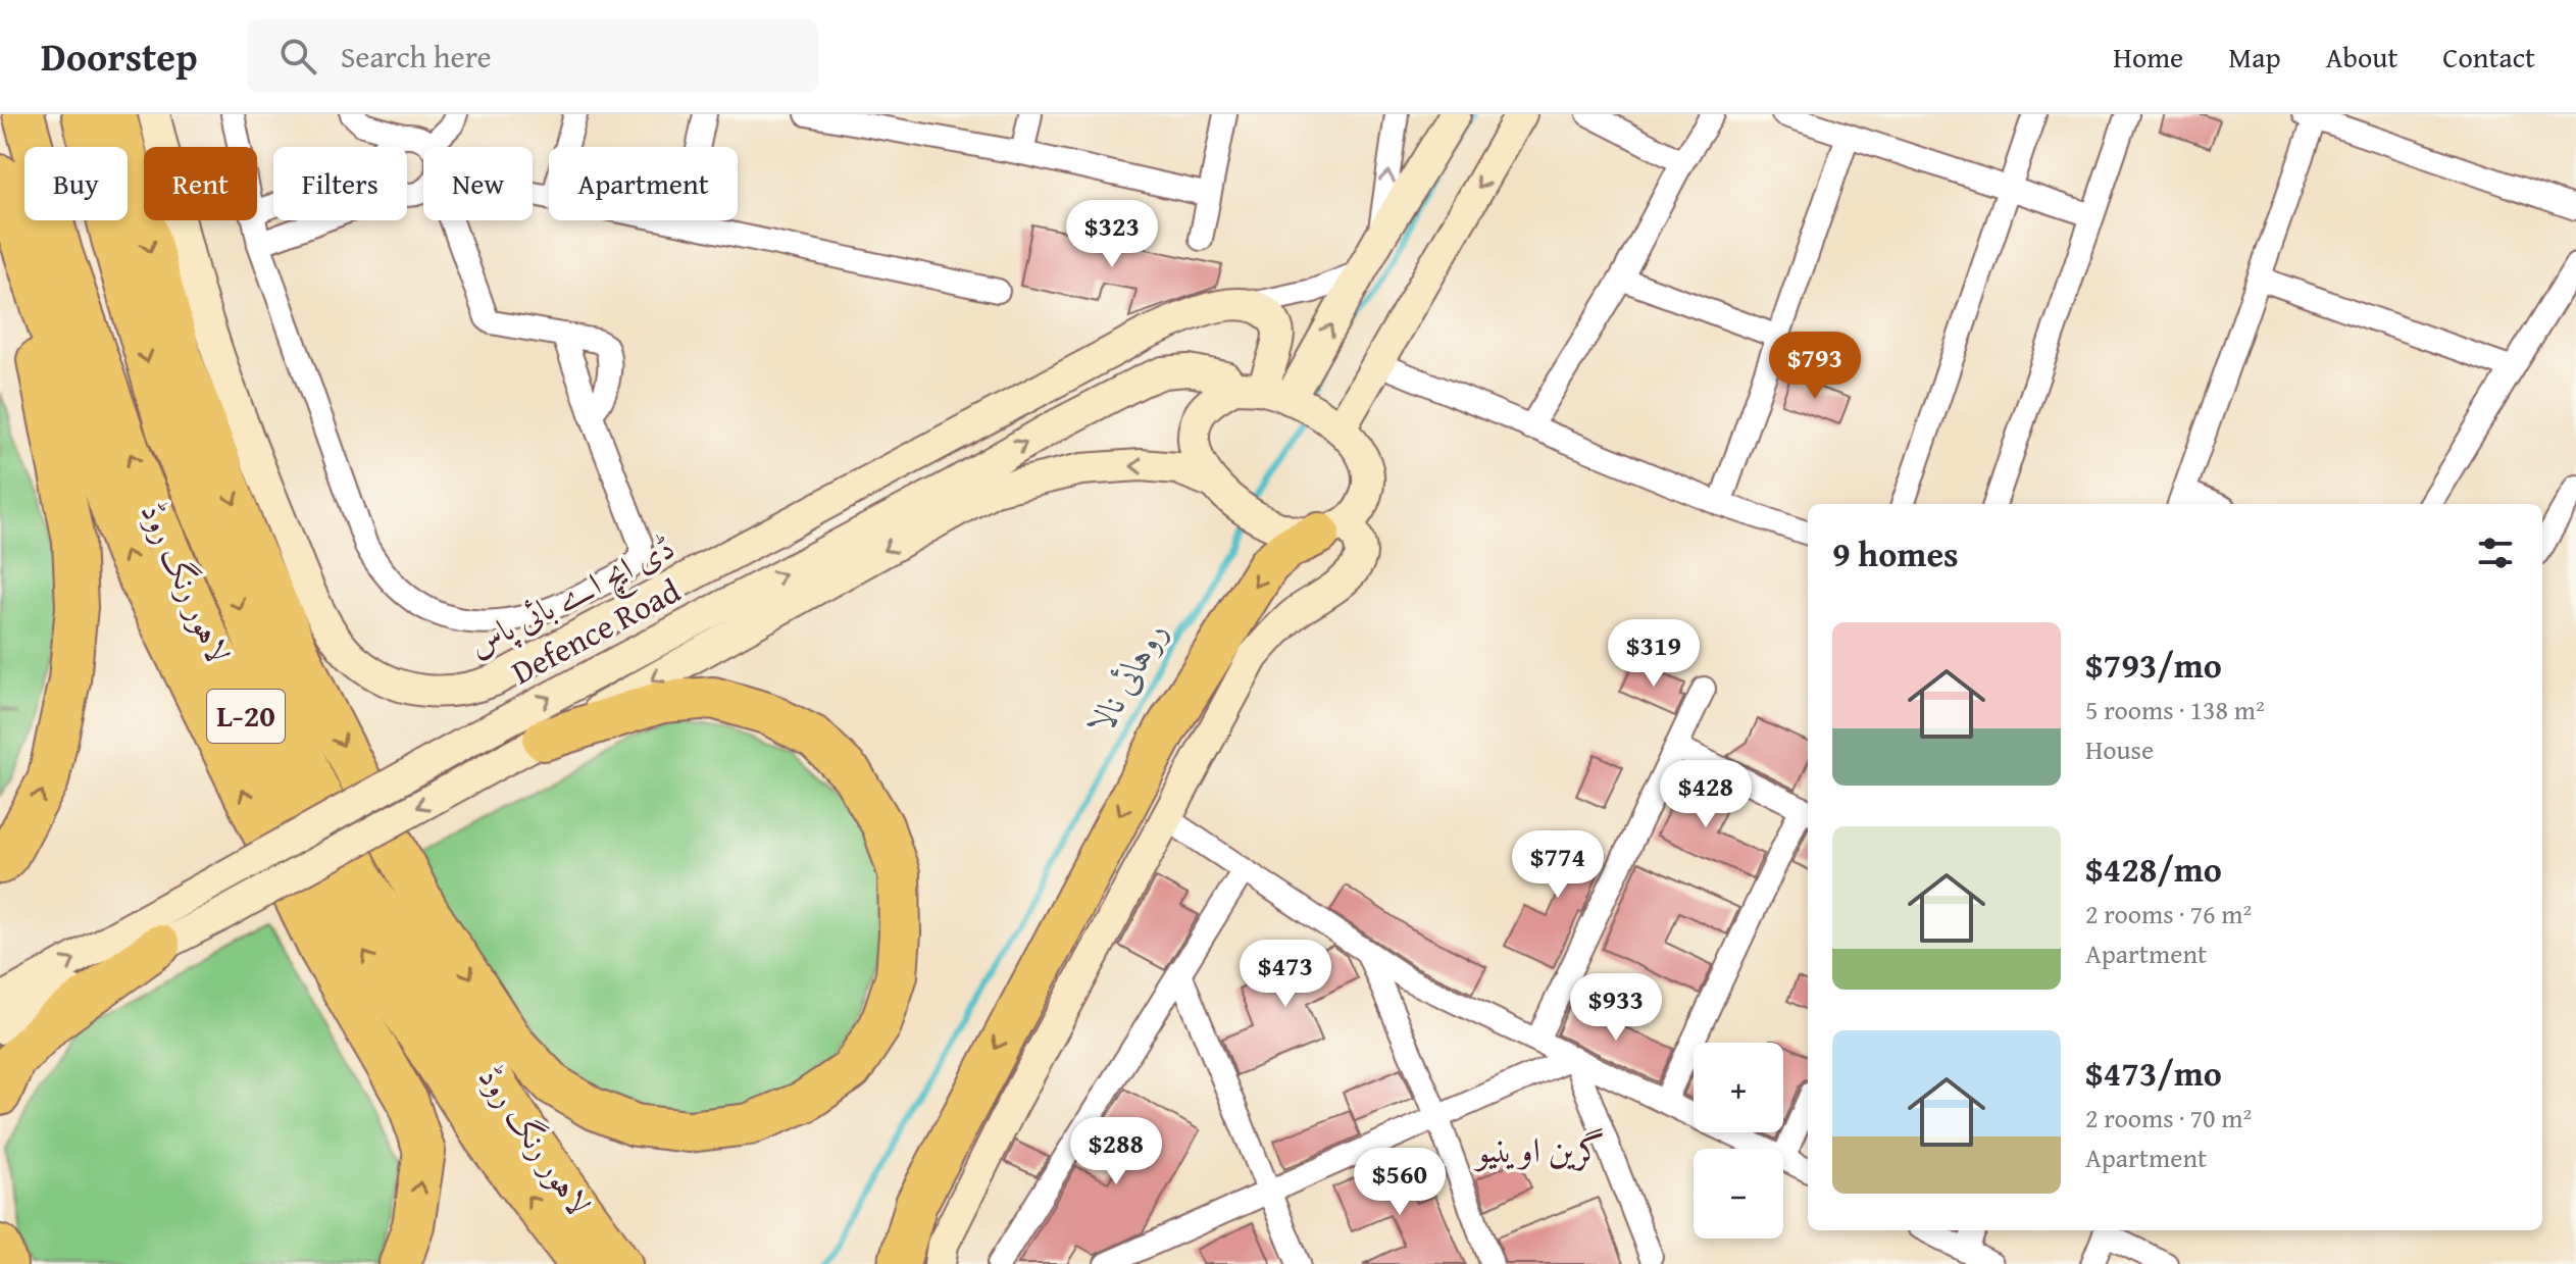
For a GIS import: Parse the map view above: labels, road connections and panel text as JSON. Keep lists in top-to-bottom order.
{
  "streets": {
    "highway": ["لاہور رنگ روڈ", "L-20"],
    "main road": ["ڈی ایچ اے بائی پاس", "Defence Road"]
  },
  "districts": ["گرین اوینیو"],
  "water": ["روہائی نالا"],
  "page": {
    "header": "Doorstep",
    "search": "Search here",
    "nav": [
      "Home",
      "Map",
      "About",
      "Contact"
    ],
    "chip": [
      "Buy",
      "Rent",
      "Filters",
      "New",
      "Apartment"
    ],
    "price": [
      "$323",
      "$793",
      "$319",
      "$428",
      "$774",
      "$473",
      "$933",
      "$288",
      "$560"
    ],
    "heading": "9 homes",
    "list": [
      {
        "name": "$793/mo",
        "note": "5 rooms · 138 m² · House"
      },
      {
        "name": "$428/mo",
        "note": "2 rooms · 76 m² · Apartment"
      },
      {
        "name": "$473/mo",
        "note": "2 rooms · 70 m² · Apartment"
      }
    ],
    "map_buttons": ["+", "−"]
  }
}
